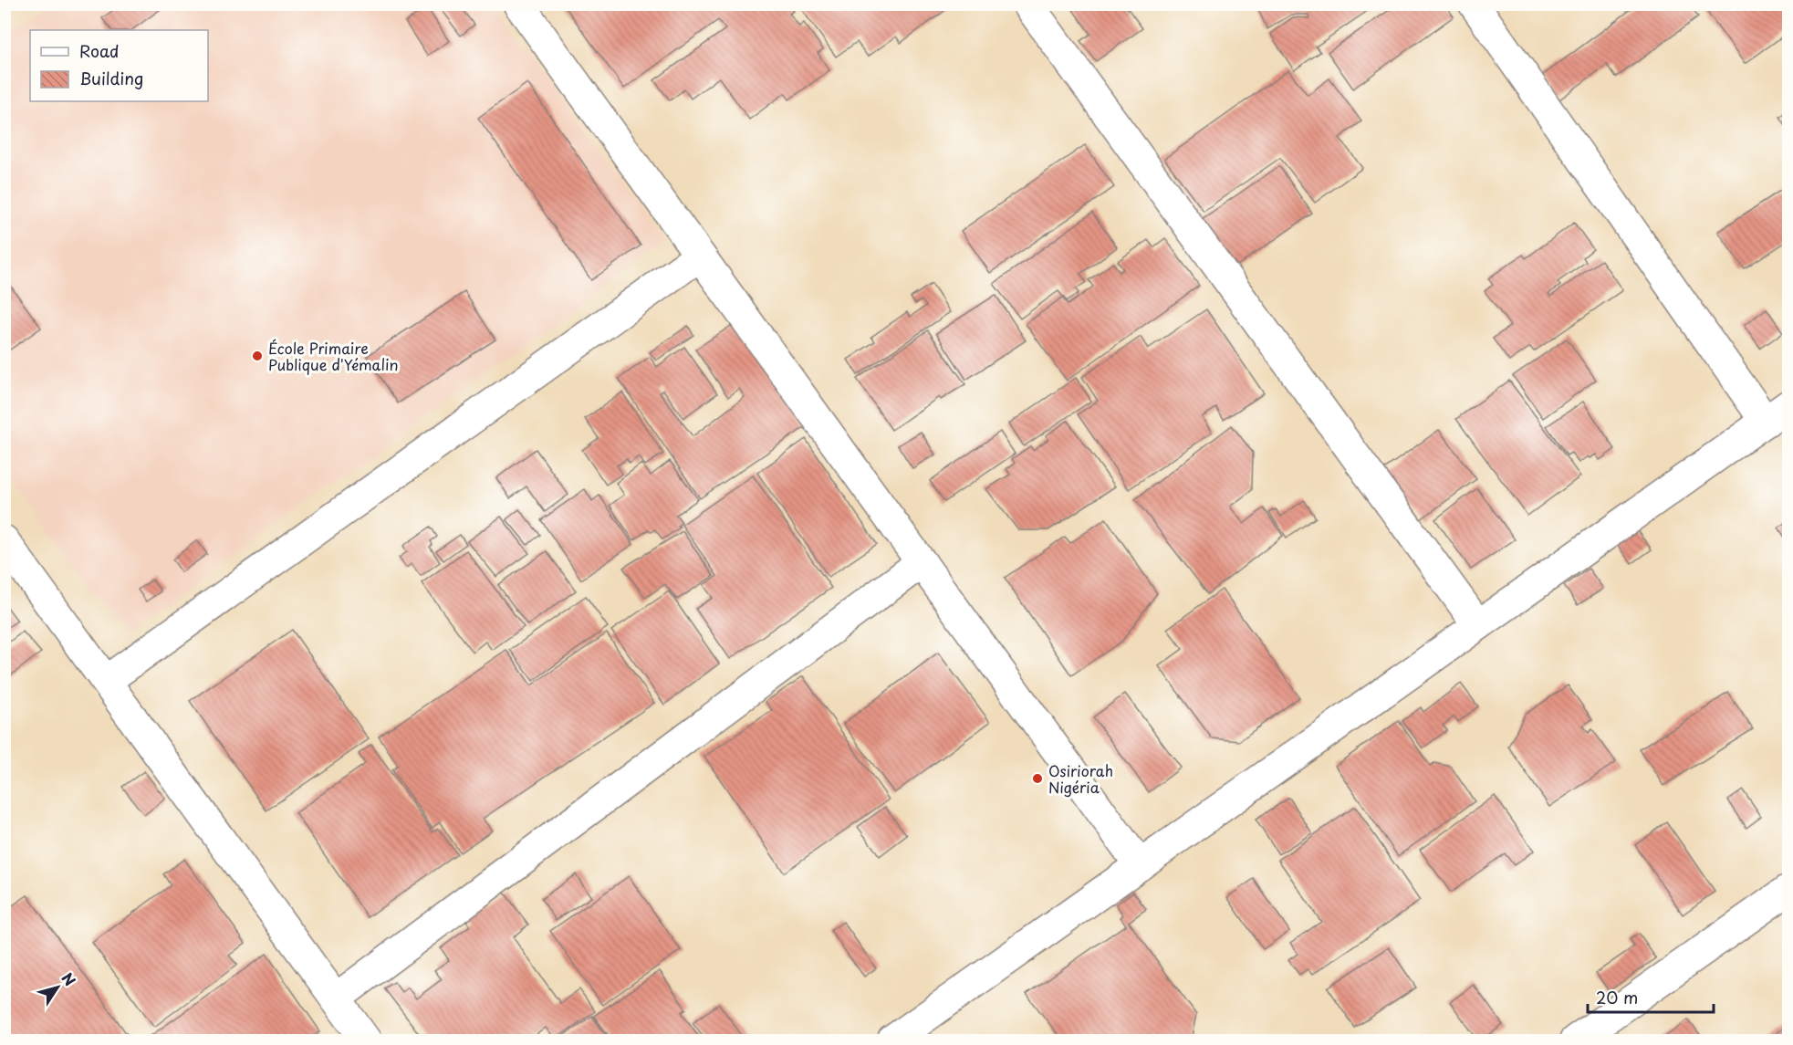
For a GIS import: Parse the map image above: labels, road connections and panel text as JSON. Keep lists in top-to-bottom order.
{
  "places": ["École Primaire Publique d'Yémalin", "Osiriorah Nigéria"],
  "legend": ["Road", "Building"],
  "scale_bar": "20 m",
  "north": "top right"
}
